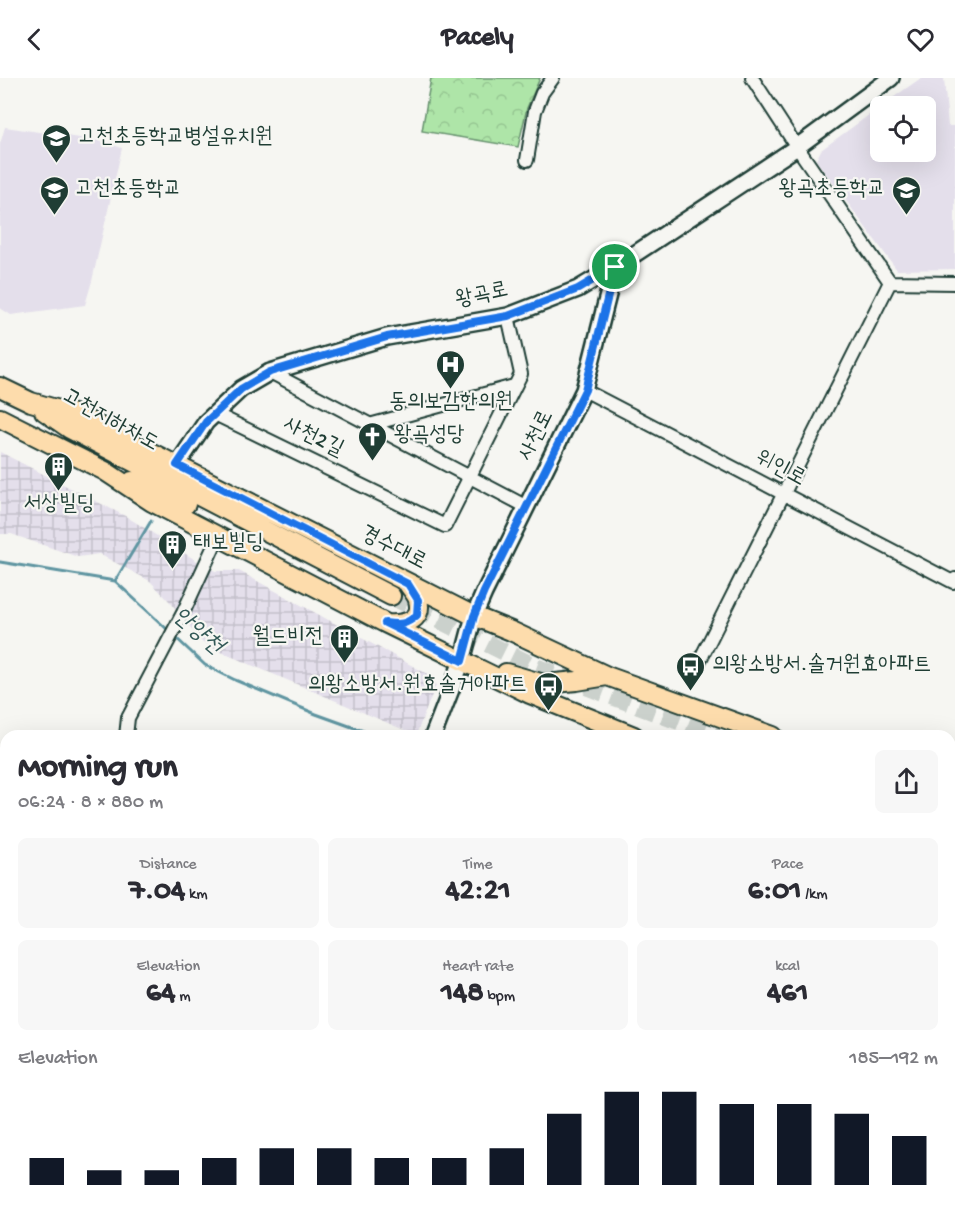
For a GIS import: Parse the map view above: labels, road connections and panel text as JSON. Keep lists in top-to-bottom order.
{
  "streets": {
    "main road": ["고천지하차도", "경수대로"],
    "street": [
      "왕곡로",
      "사천로",
      "사천2길",
      "위인로"
    ]
  },
  "crossings": [
    ["왕곡로", "사천로"],
    ["왕곡로", "사천2길"],
    ["왕곡로", "경수대로"],
    ["고천지하차도", "경수대로"],
    ["사천로", "위인로"],
    ["사천로", "경수대로"]
  ],
  "water": ["안양천"],
  "places": {
    "school or university": ["고천초등학교병설유치원", "고천초등학교", "왕곡초등학교"],
    "hospital": ["동의보감한의원"],
    "church": ["왕곡성당"],
    "building": ["서상빌딩", "태보빌딩", "월드비전"],
    "bus stop": ["의왕소방서.솔거원효아파트", "의왕소방서.원효솔거아파트"]
  },
  "page": {
    "header": "Pacely",
    "heading": ["Morning run", "06:24 · 8 × 880 m"],
    "stats": [
      ["Distance", "7.04 km"],
      ["Time", "42:21"],
      ["Pace", "6:01 /km"],
      ["Elevation", "64 m"],
      ["Heart rate", "148 bpm"],
      ["kcal", "461"]
    ],
    "chart": ["Elevation", "185–192 m"]
  }
}
